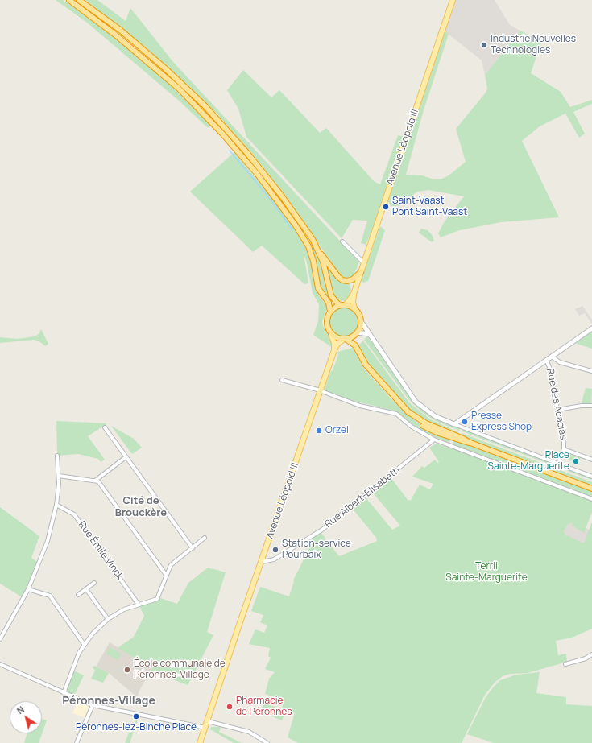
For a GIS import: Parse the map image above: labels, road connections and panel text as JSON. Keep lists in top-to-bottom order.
{
  "streets": {
    "main road": ["Avenue Léopold III"],
    "street": ["Rue des Acacias", "Rue Albert-Elisabeth", "Rue Émile Vinck"]
  },
  "crossings": [
    ["Avenue Léopold III", "Rue Albert-Elisabeth"]
  ],
  "districts": ["Cité de Brouckère", "Péronnes-Village"],
  "parks": ["Terril Sainte-Marguerite"],
  "places": [
    "Industrie Nouvelles Technologies",
    "Saint-Vaast Pont Saint-Vaast",
    "Presse Express Shop",
    "Orzel",
    "Place Sainte-Marguerite",
    "Station-service Pourbaix",
    "École communale de Péronnes-Village",
    "Pharmacie de Péronnes",
    "Péronnes-lez-Binche Place"
  ],
  "north": "top left"
}
